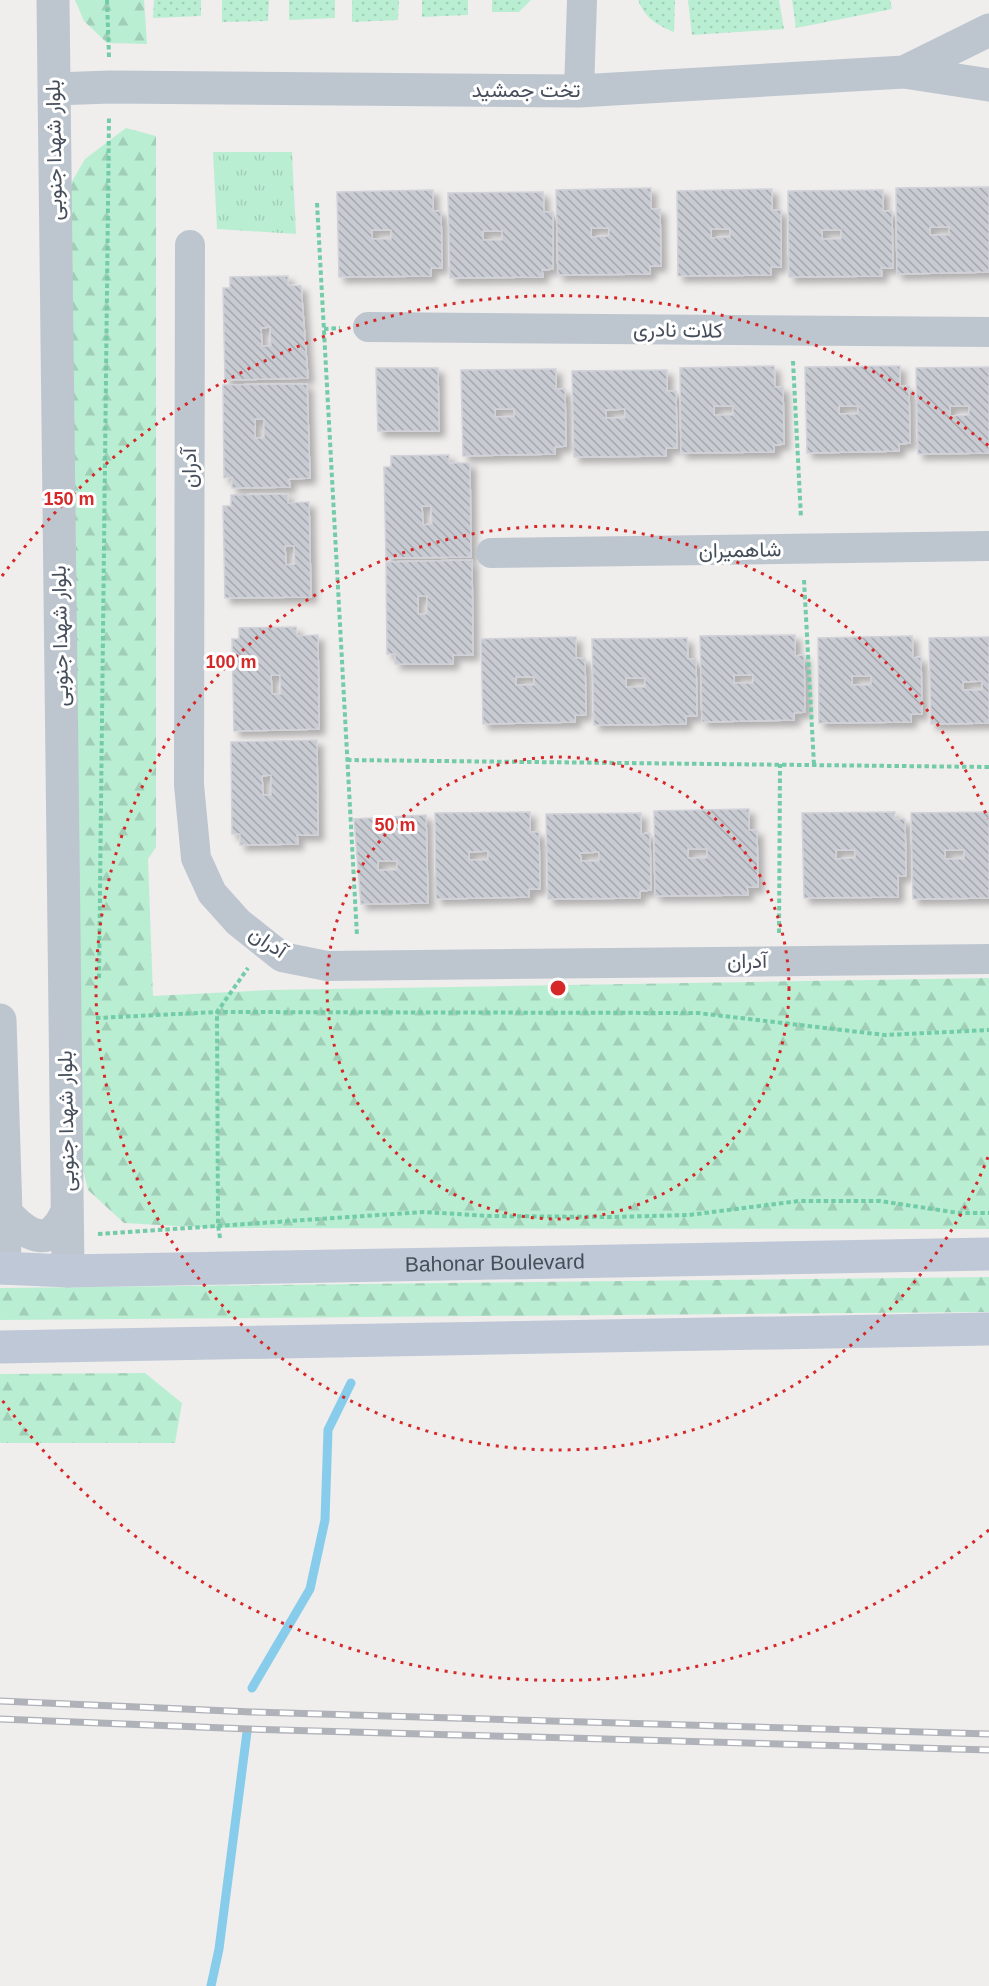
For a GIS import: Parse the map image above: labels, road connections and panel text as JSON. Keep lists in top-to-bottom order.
{
  "streets": {
    "main road": ["Bahonar Boulevard"],
    "street": [
      "تخت جمشید",
      "بلوار شهدا جنوبی",
      "کلات نادری",
      "آدران",
      "شاهمیران"
    ]
  },
  "crossings": [
    ["تخت جمشید", "بلوار شهدا جنوبی"],
    ["بلوار شهدا جنوبی", "Bahonar Boulevard"]
  ],
  "rings": ["150 m", "100 m", "50 m"]
}
